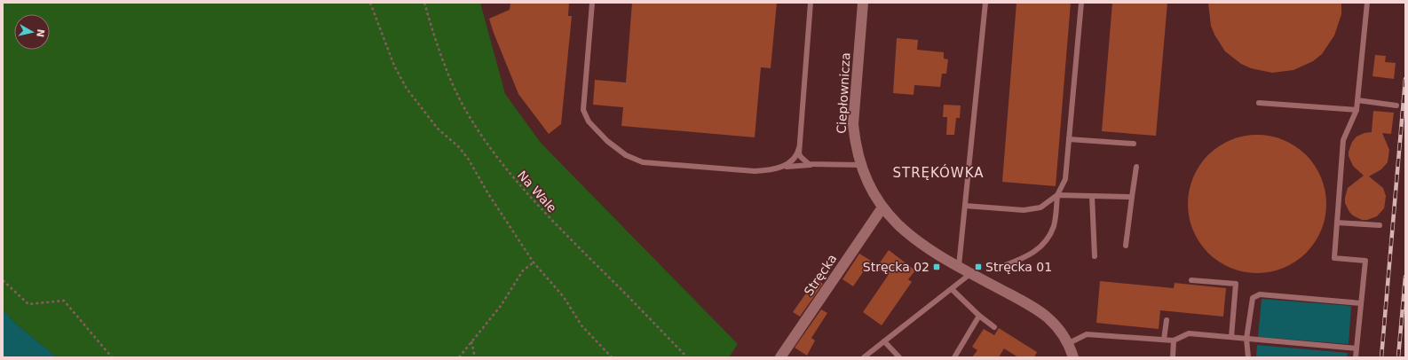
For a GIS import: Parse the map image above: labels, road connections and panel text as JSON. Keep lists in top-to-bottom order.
{
  "streets": {
    "street": ["Ciepłownicza", "Stręcka"],
    "path": ["Na Wale"]
  },
  "crossings": [
    ["Ciepłownicza", "Stręcka"]
  ],
  "districts": ["STRĘKÓWKA"],
  "places": {
    "transit": ["Stręcka 02", "Stręcka 01"]
  },
  "north": "right"
}
